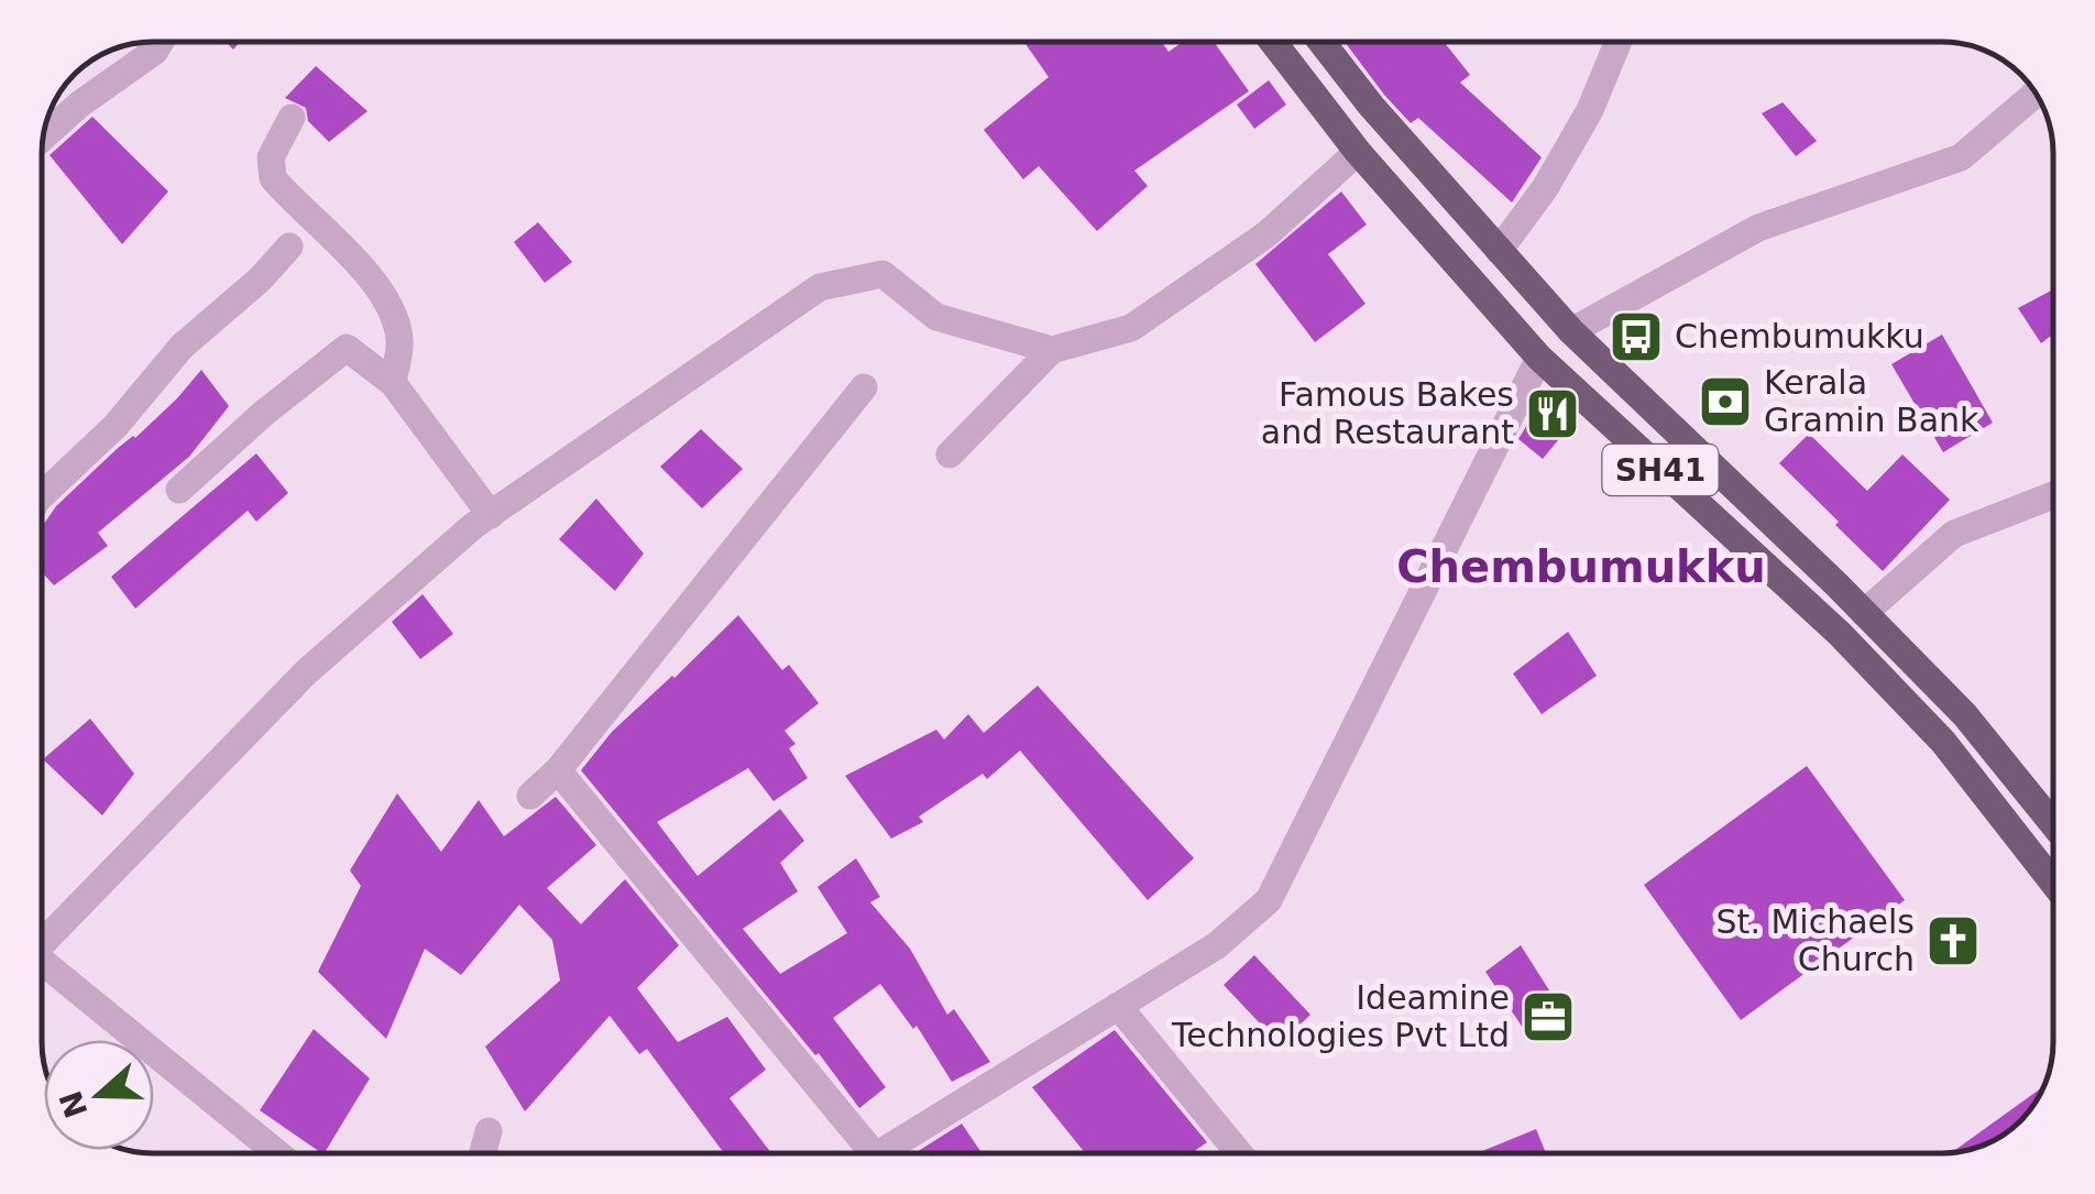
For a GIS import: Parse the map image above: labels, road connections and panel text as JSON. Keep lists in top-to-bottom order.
{
  "streets": {
    "main road": ["SH41"]
  },
  "districts": ["Chembumukku"],
  "places": {
    "bus stop": ["Chembumukku"],
    "bank": ["Kerala Gramin Bank"],
    "restaurant": ["Famous Bakes and Restaurant"],
    "church": ["St. Michaels Church"],
    "office": ["Ideamine Technologies Pvt Ltd"]
  },
  "north": "left"
}
